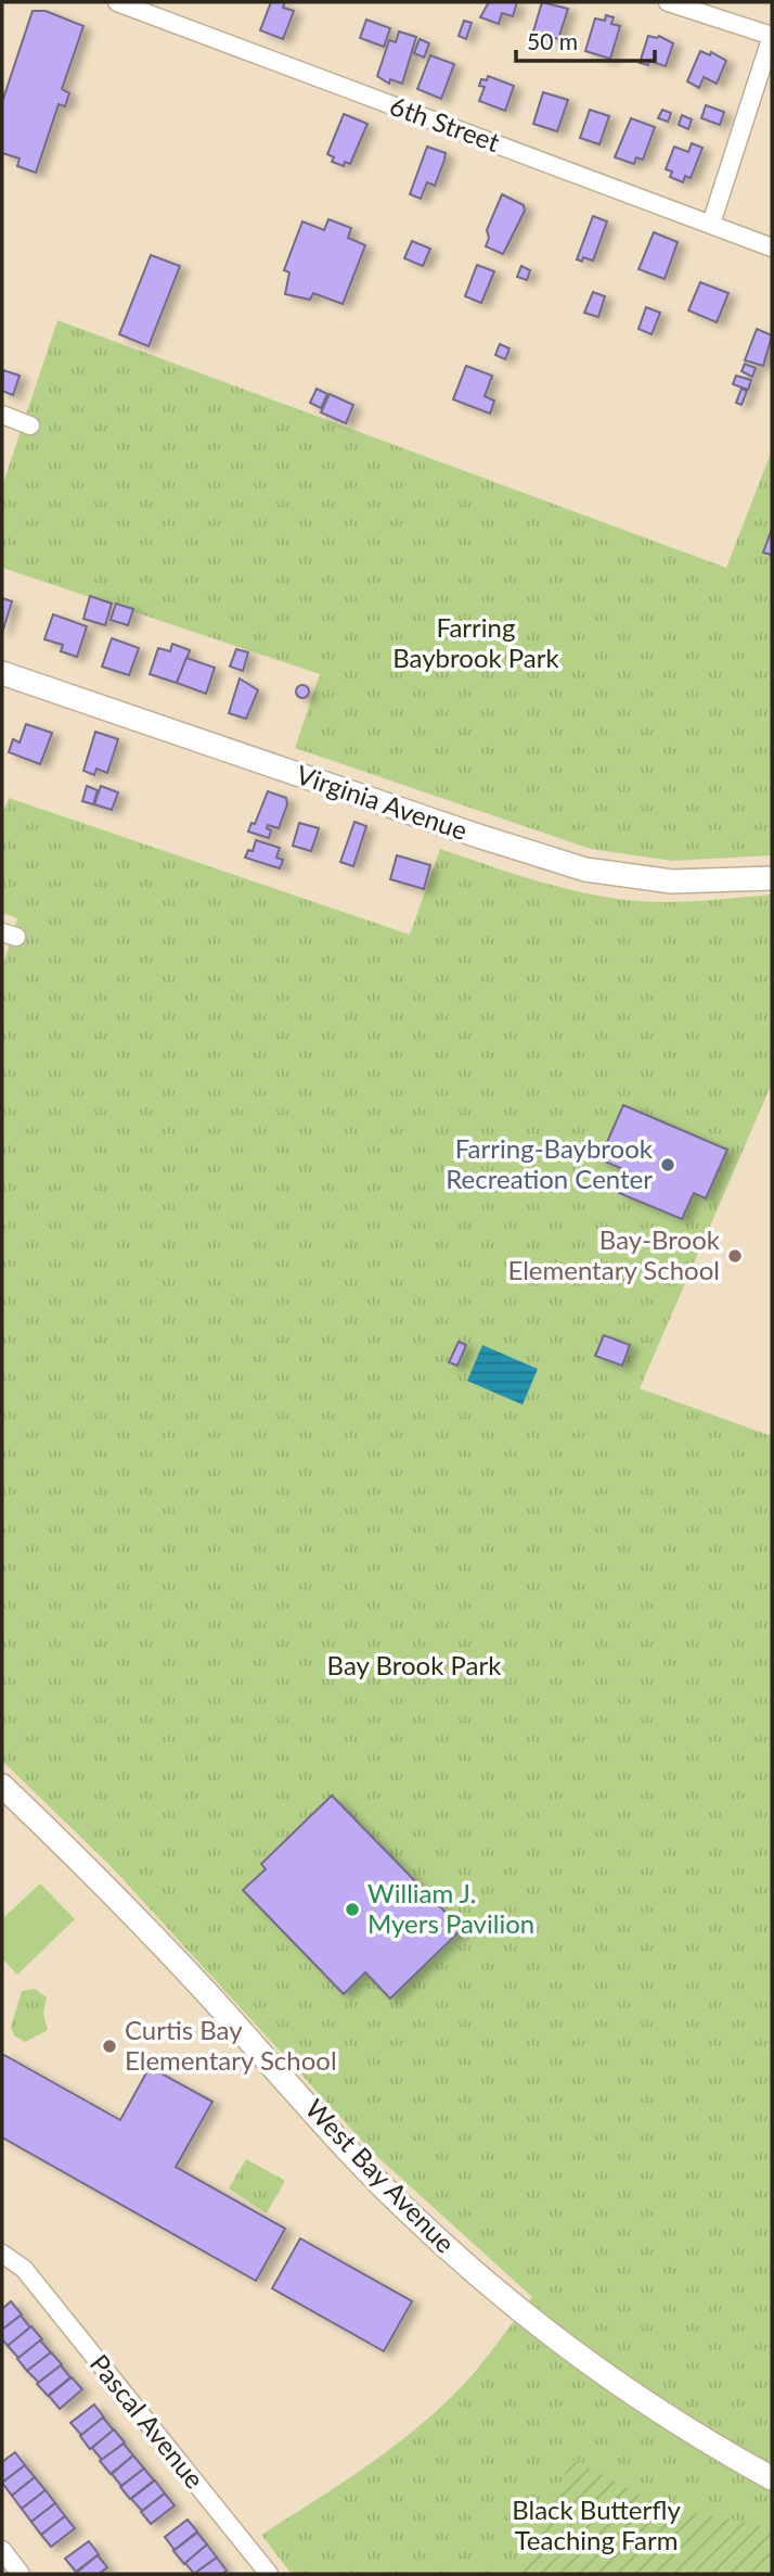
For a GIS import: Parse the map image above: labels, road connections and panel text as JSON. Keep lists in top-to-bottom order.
{
  "streets": {
    "street": [
      "6th Street",
      "Virginia Avenue",
      "West Bay Avenue",
      "Pascal Avenue"
    ]
  },
  "parks": ["Farring Baybrook Park", "Bay Brook Park", "Black Butterfly Teaching Farm"],
  "places": [
    "Farring-Baybrook Recreation Center",
    "Bay-Brook Elementary School",
    "William J. Myers Pavilion",
    "Curtis Bay Elementary School"
  ],
  "scale_bar": "50 m"
}
